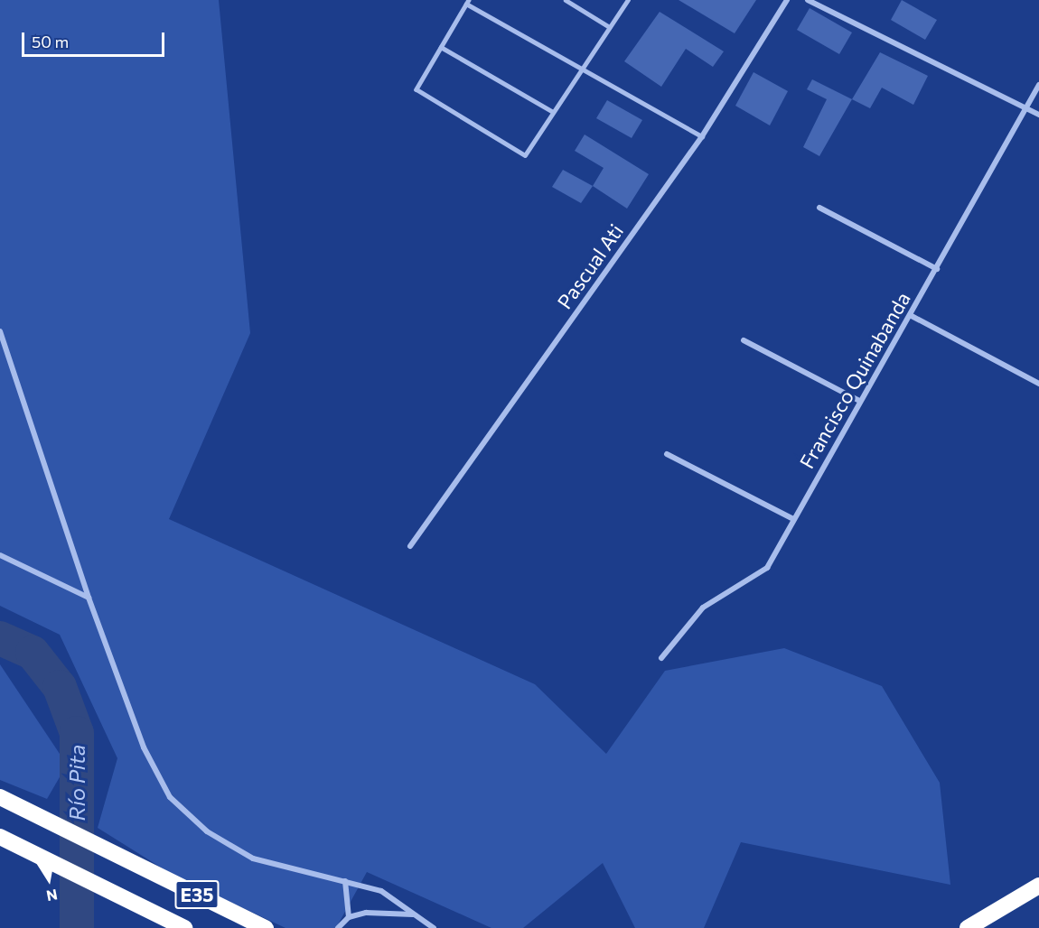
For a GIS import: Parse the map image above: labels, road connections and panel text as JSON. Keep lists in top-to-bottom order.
{
  "streets": {
    "highway": ["E35"],
    "street": ["Pascual Ati", "Francisco Quinabanda"]
  },
  "water": ["Río Pita"],
  "scale_bar": "50 m",
  "north": "bottom"
}
